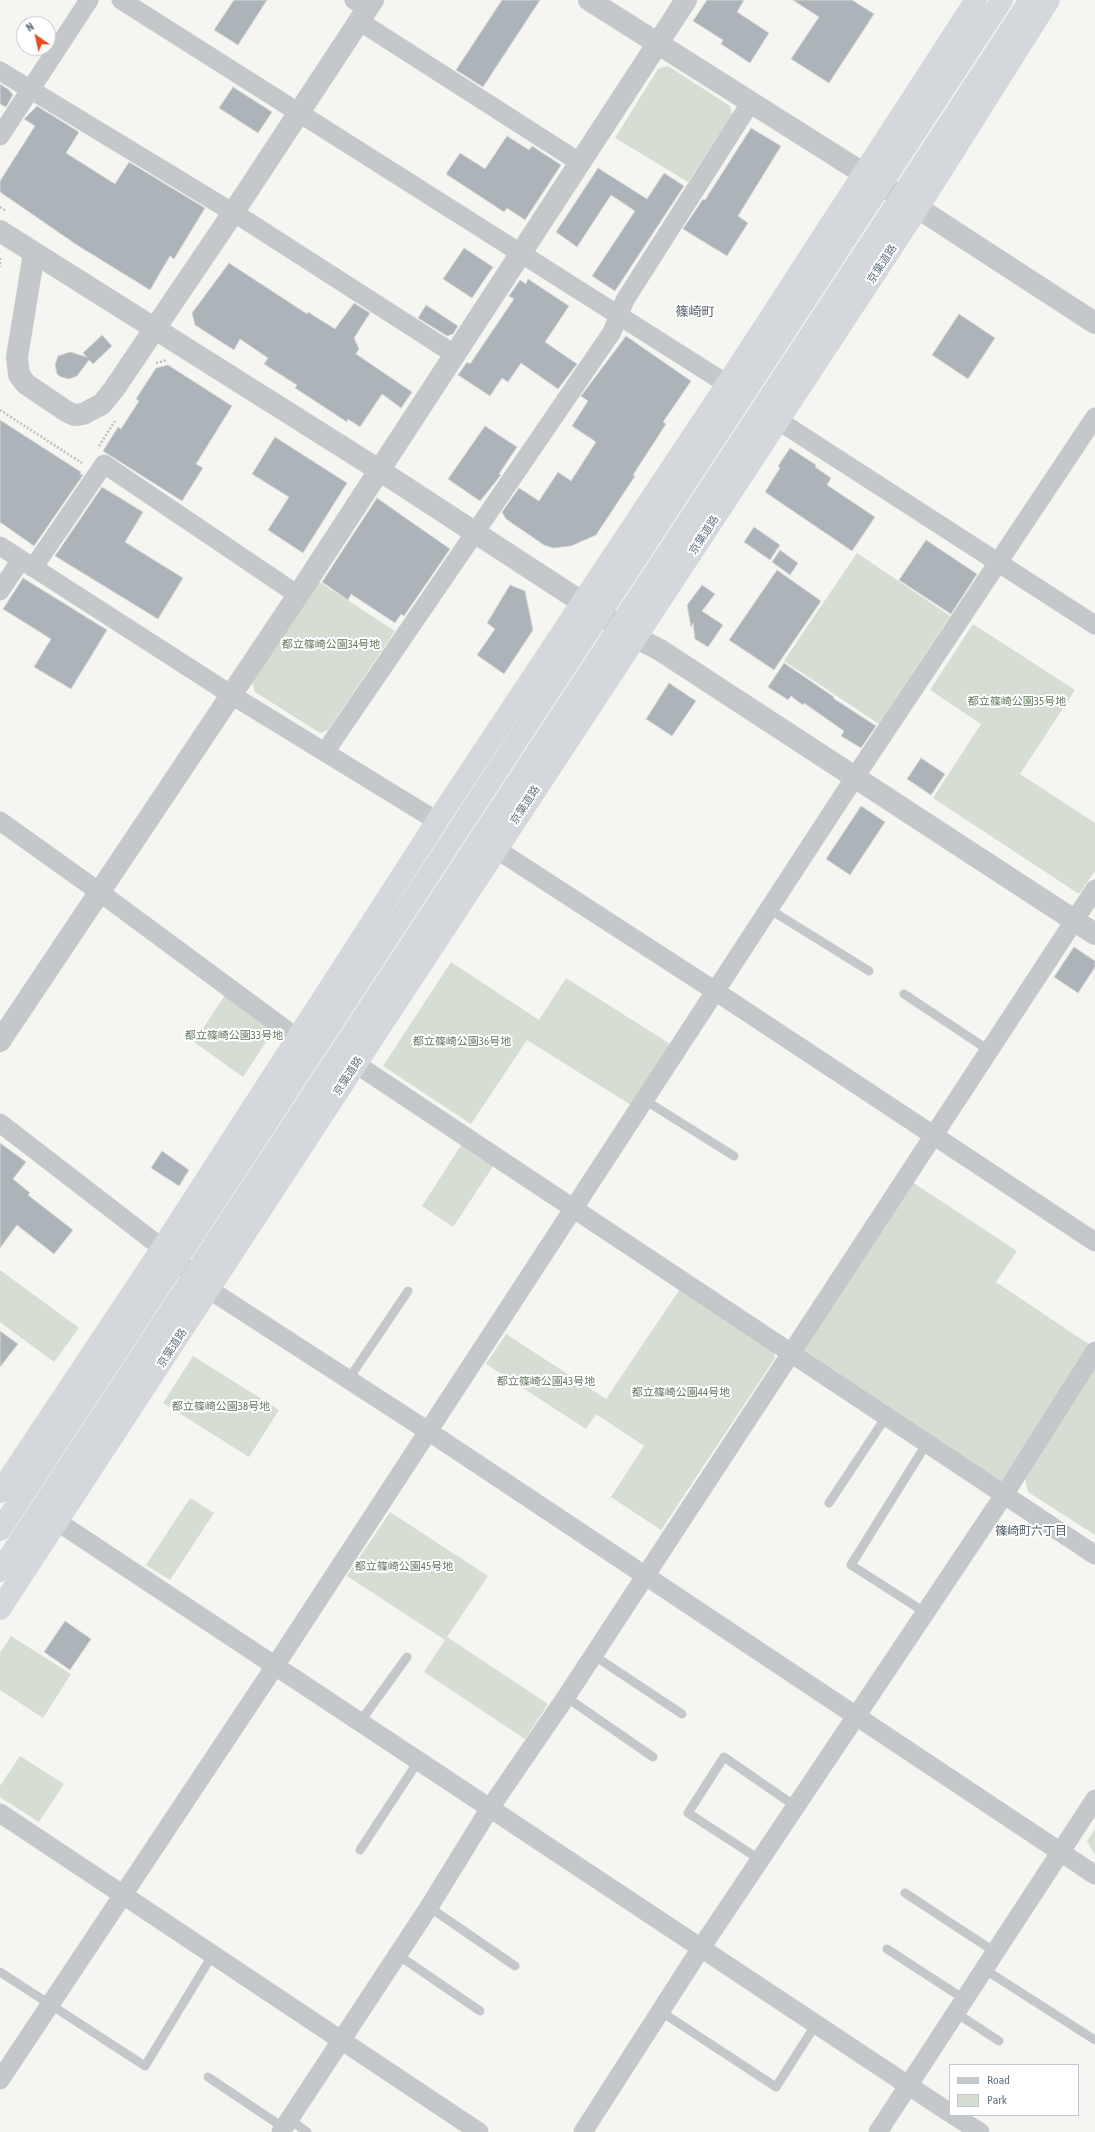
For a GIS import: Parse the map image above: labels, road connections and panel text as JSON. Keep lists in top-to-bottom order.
{
  "streets": {
    "highway": ["京葉道路"]
  },
  "districts": ["篠崎町", "篠崎町六丁目"],
  "parks": [
    "都立篠崎公園34号地",
    "都立篠崎公園35号地",
    "都立篠崎公園33号地",
    "都立篠崎公園36号地",
    "都立篠崎公園43号地",
    "都立篠崎公園44号地",
    "都立篠崎公園38号地",
    "都立篠崎公園45号地"
  ],
  "legend": ["Road", "Park"],
  "north": "top left"
}
